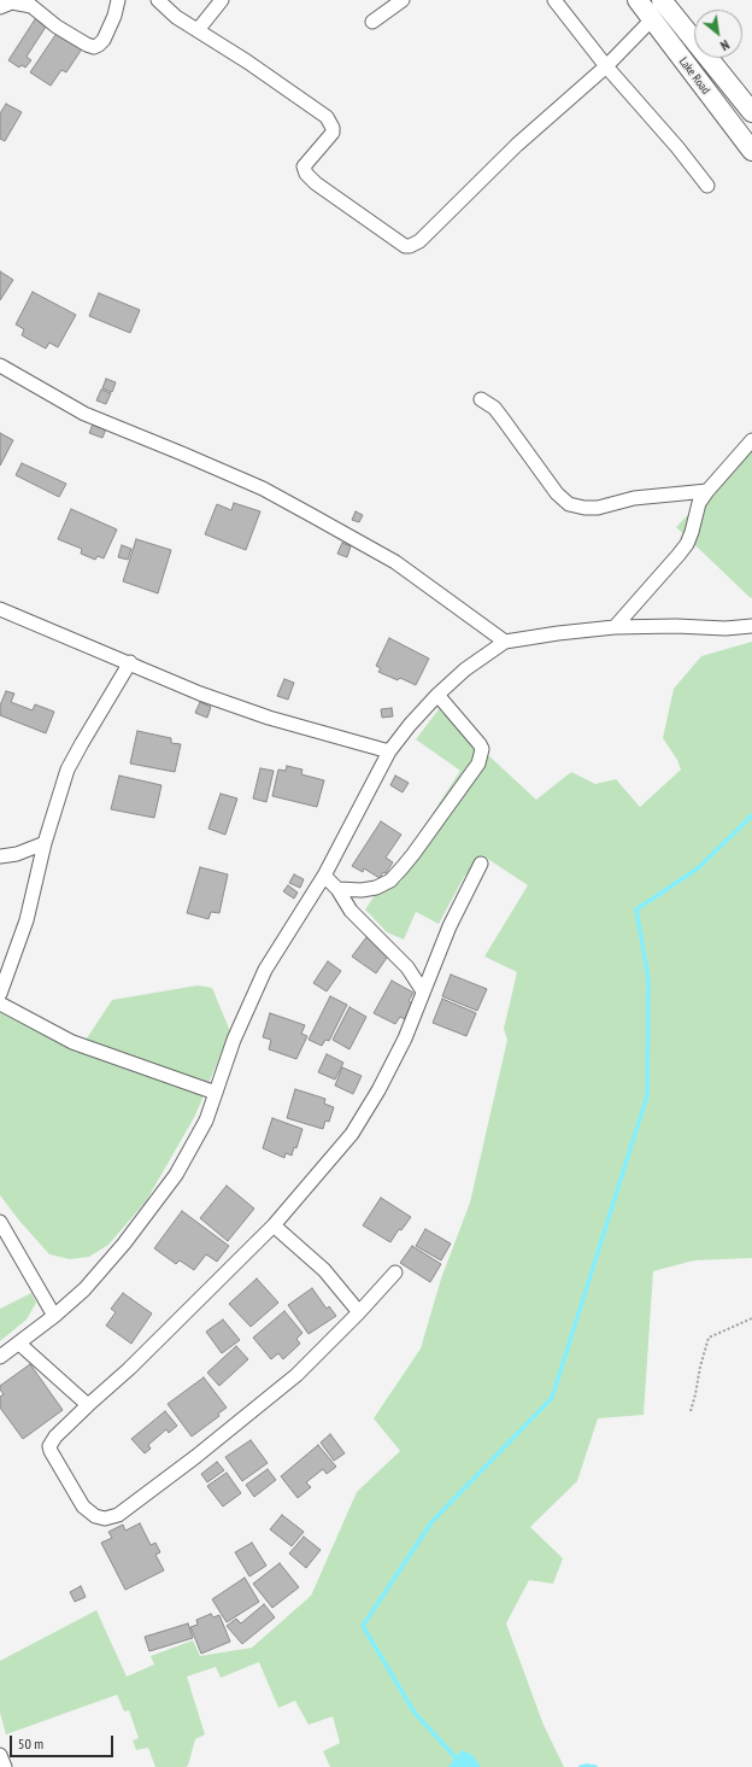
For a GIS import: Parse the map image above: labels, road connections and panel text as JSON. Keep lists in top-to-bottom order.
{
  "streets": {
    "main road": ["Lake Road"]
  },
  "scale_bar": "50 m",
  "north": "bottom right"
}
